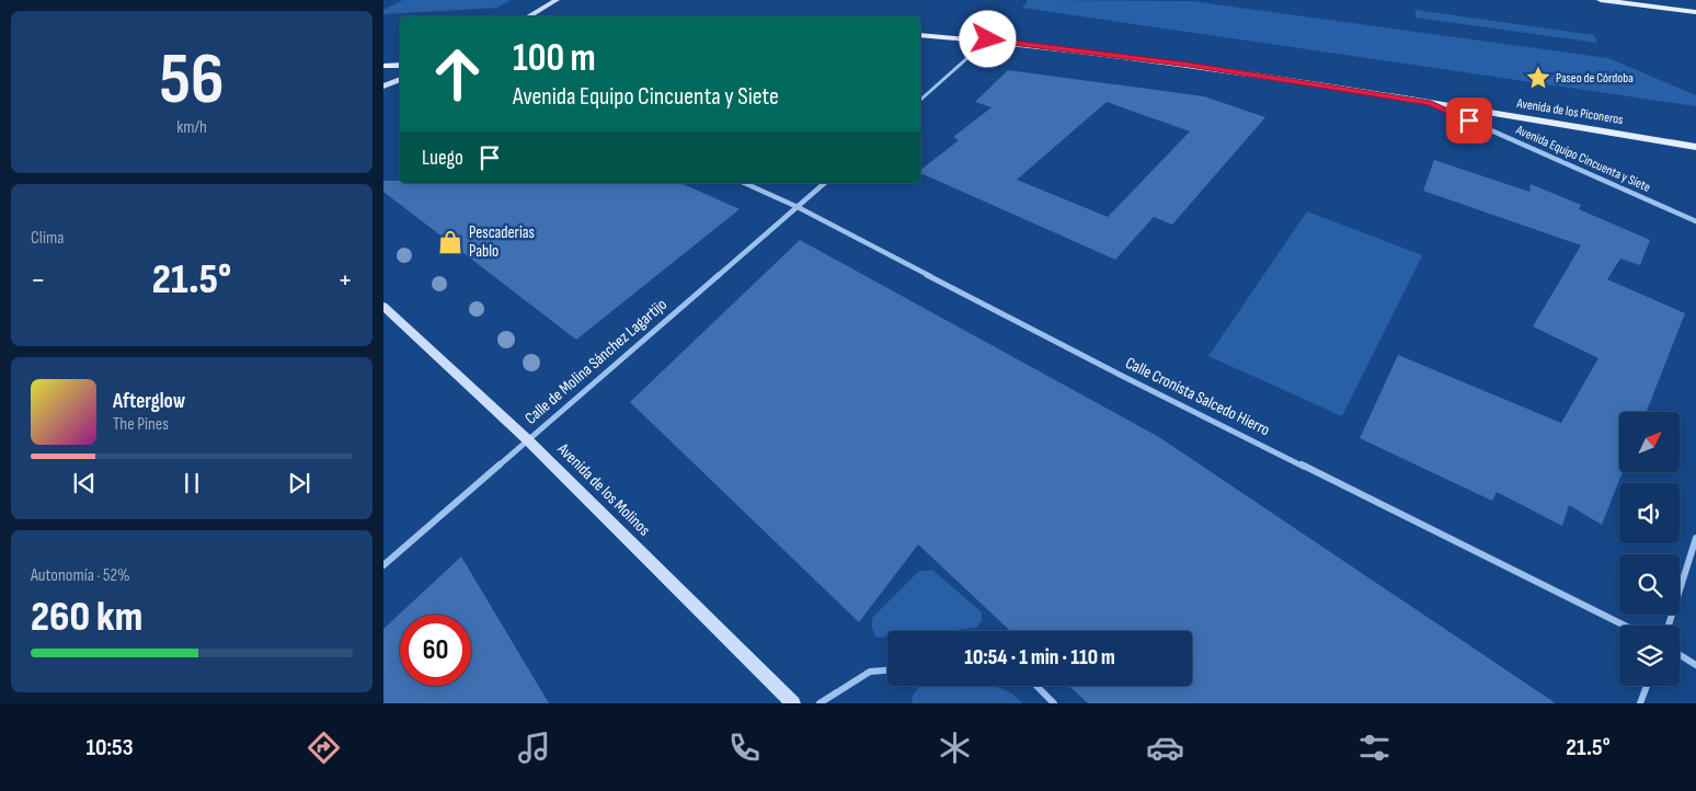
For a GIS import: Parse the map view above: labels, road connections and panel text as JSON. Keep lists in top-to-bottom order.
{
  "streets": {
    "main road": ["Avenida de los Piconeros", "Avenida de los Molinos"],
    "street": ["Avenida Equipo Cincuenta y Siete", "Calle de Molina Sánchez Lagartijo", "Calle Cronista Salcedo Hierro"]
  },
  "crossings": [
    ["Avenida de los Piconeros", "Avenida Equipo Cincuenta y Siete"],
    ["Calle de Molina Sánchez Lagartijo", "Calle Cronista Salcedo Hierro"],
    ["Calle de Molina Sánchez Lagartijo", "Avenida de los Molinos"]
  ],
  "places": {
    "place": ["Paseo de Córdoba"],
    "shop": ["Pescaderias Pablo"]
  },
  "north": "top right",
  "page": {
    "tile": [
      ["56", "km/h"],
      "Clima",
      ["Autonomía · 52%", "260 km"]
    ],
    "turn": ["100 m", "Avenida Equipo Cincuenta y Siete"],
    "then": "Luego",
    "heat": ["−", "21.5°", "+"],
    "song": ["Afterglow", "The Pines"],
    "limit": "60",
    "trip": "10:54 · 1 min · 110 m",
    "tabs": ["10:53", "21.5°"]
  }
}
